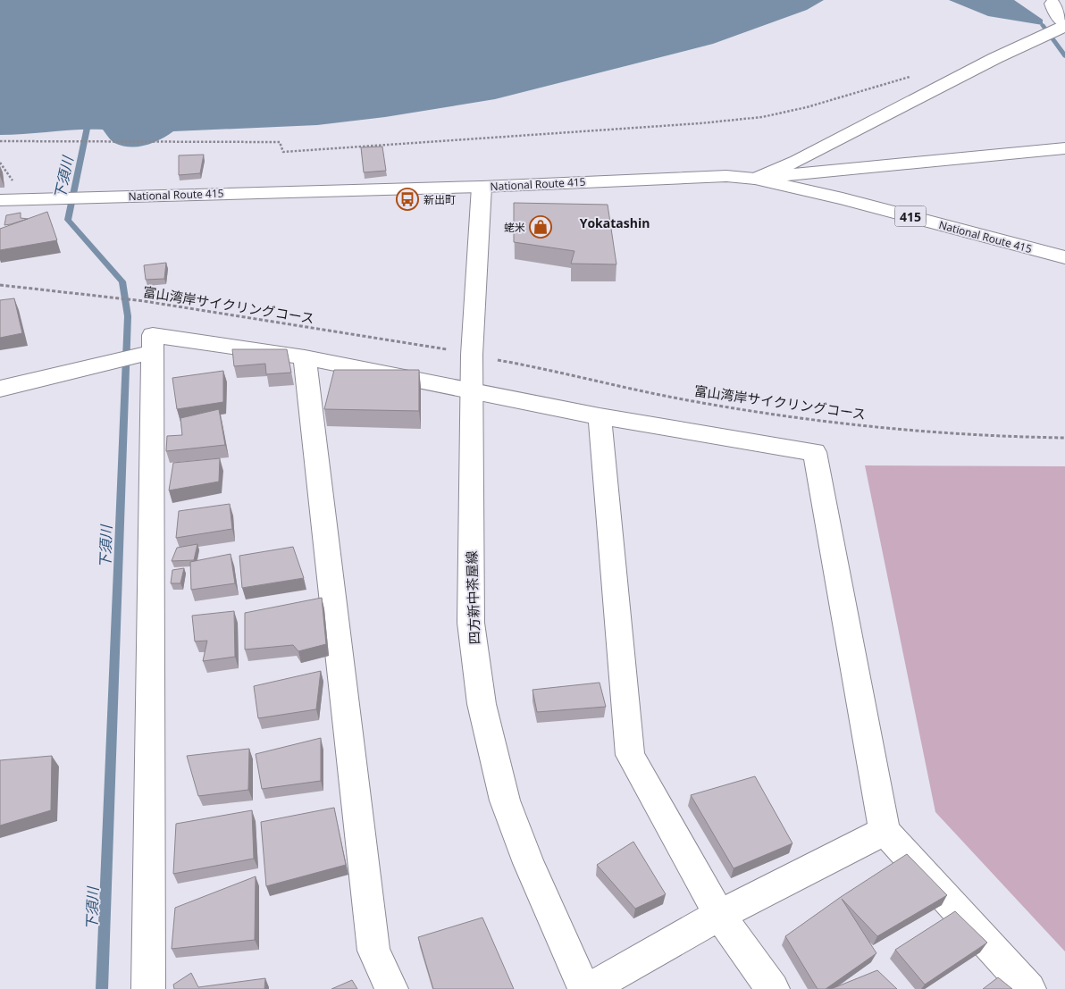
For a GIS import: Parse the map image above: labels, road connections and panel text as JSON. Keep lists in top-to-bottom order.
{
  "streets": {
    "main road": ["National Route 415", "415", "四方新中茶屋線"],
    "path": ["富山湾岸サイクリングコース"]
  },
  "crossings": [
    ["National Route 415", "四方新中茶屋線"]
  ],
  "districts": ["Yokatashin"],
  "water": ["下須川"],
  "places": {
    "bus stop": ["新出町"],
    "shop": ["蛯米"]
  }
}
